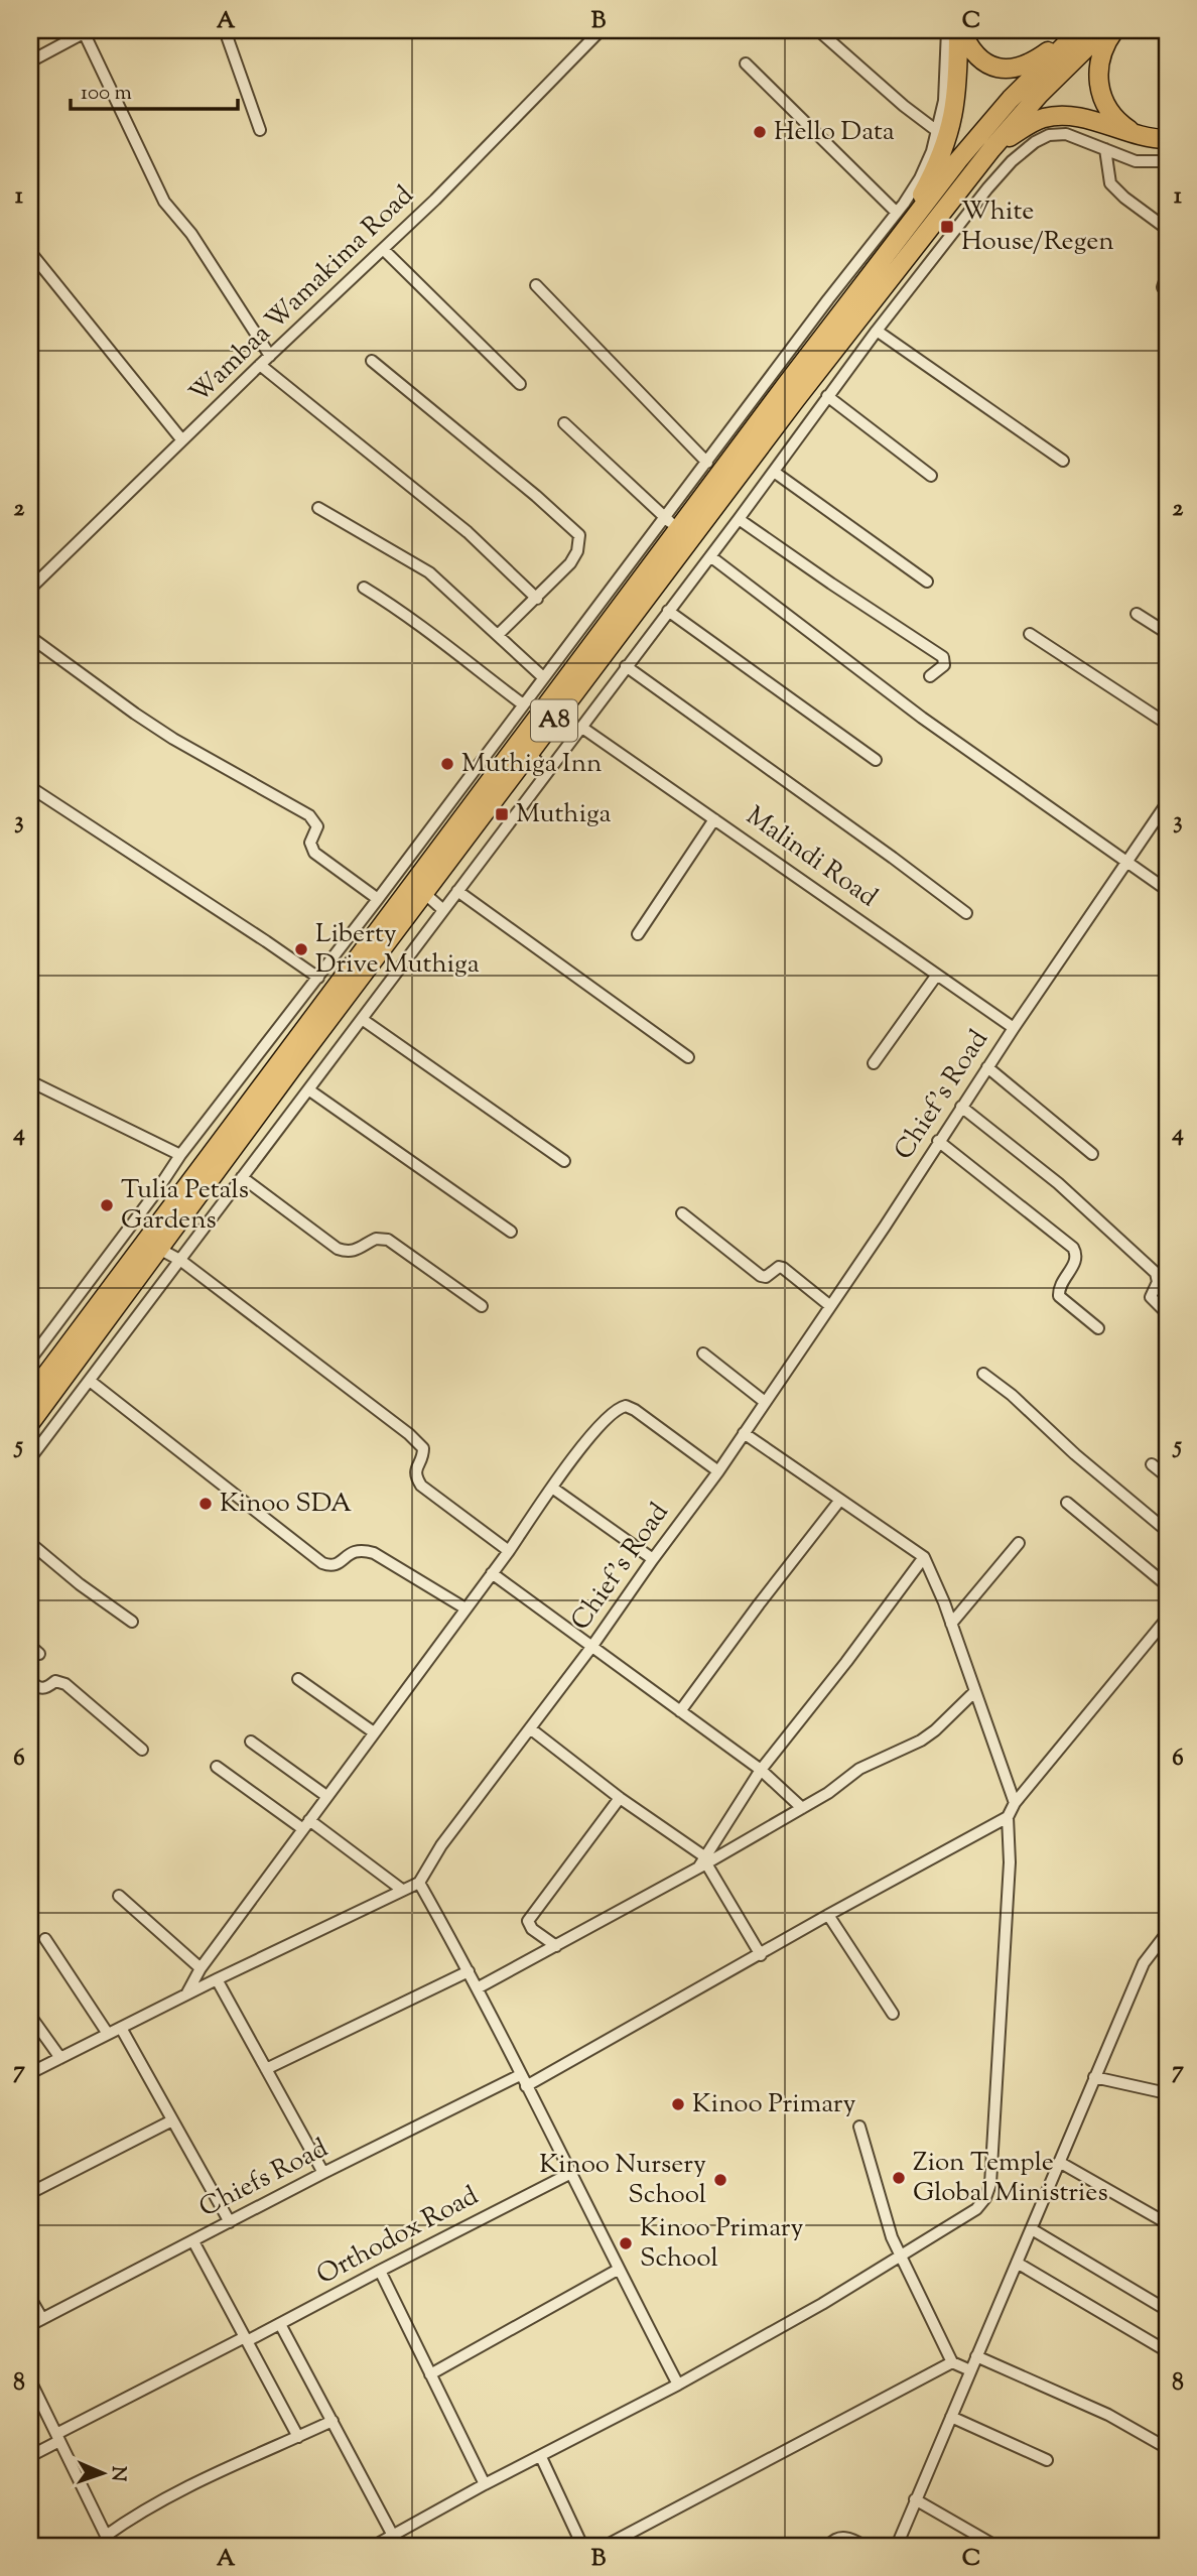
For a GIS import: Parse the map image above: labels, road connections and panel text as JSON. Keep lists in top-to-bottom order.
{
  "streets": {
    "highway": ["A8"],
    "street": [
      "Wambaa Wamakima Road",
      "Malindi Road",
      "Chief's Road",
      "Chiefs Road",
      "Orthodox Road"
    ]
  },
  "crossings": [
    ["Malindi Road", "Chief's Road"]
  ],
  "places": {
    "other": [
      "Hello Data",
      "Muthiga Inn",
      "Liberty Drive Muthiga",
      "Tulia Petals Gardens",
      "Kinoo SDA",
      "Kinoo Primary",
      "Zion Temple Global Ministries",
      "Kinoo Nursery School",
      "Kinoo Primary School"
    ],
    "transit": ["White House/Regen", "Muthiga"]
  },
  "scale_bar": "100 m",
  "north": "right",
  "grid": {
    "columns": ["A", "B", "C"],
    "rows": [
      "1",
      "2",
      "3",
      "4",
      "5",
      "6",
      "7",
      "8"
    ]
  }
}
